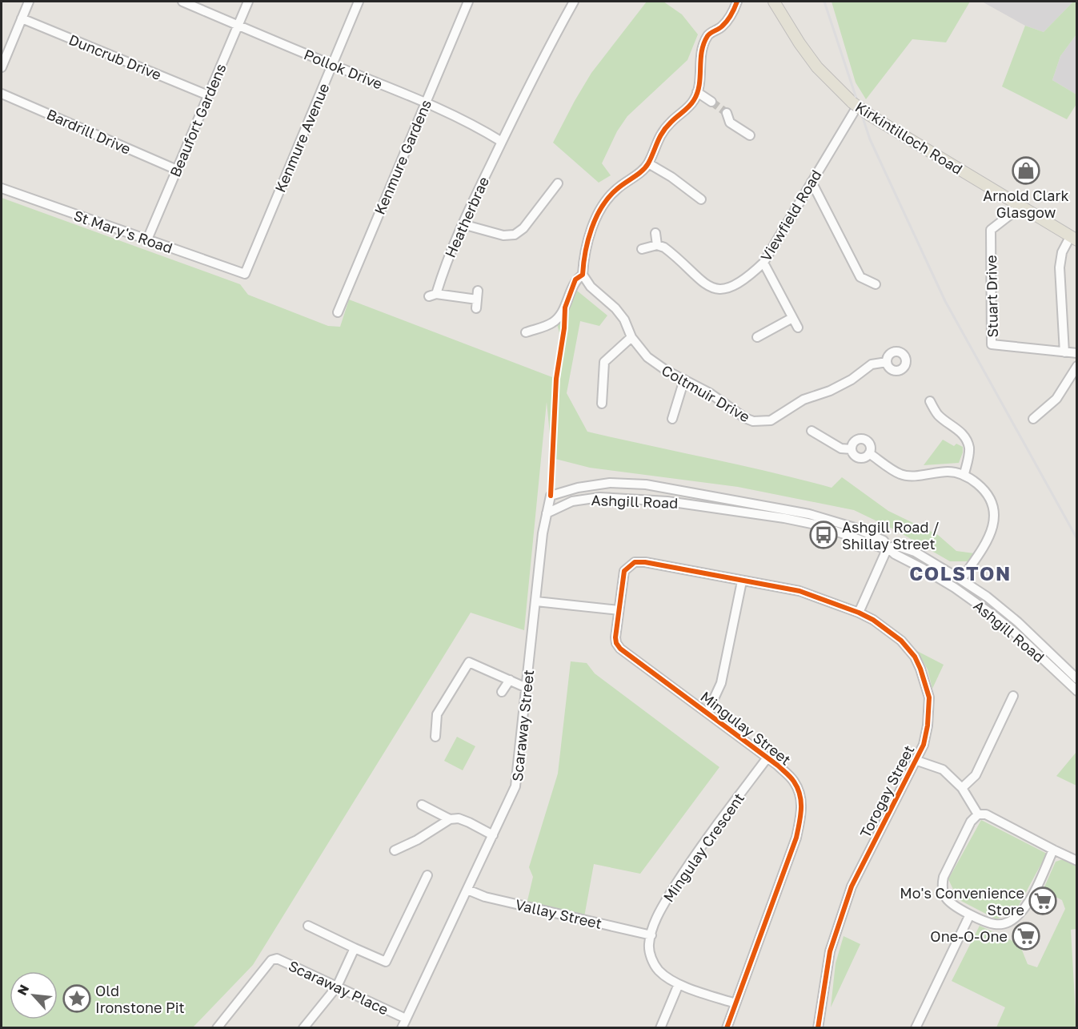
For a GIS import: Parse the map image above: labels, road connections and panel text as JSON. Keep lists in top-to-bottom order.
{
  "streets": {
    "main road": ["Kirkintilloch Road"],
    "street": [
      "Duncrub Drive",
      "Pollok Drive",
      "Beaufort Gardens",
      "Bardrill Drive",
      "Kenmure Avenue",
      "Kenmure Gardens",
      "Viewfield Road",
      "Heatherbrae",
      "St Mary's Road",
      "Stuart Drive",
      "Coltmuir Drive",
      "Ashgill Road",
      "Scaraway Street",
      "Mingulay Street",
      "Torogay Street",
      "Mingulay Crescent",
      "Vallay Street",
      "Scaraway Place"
    ]
  },
  "crossings": [
    ["Duncrub Drive", "Beaufort Gardens"],
    ["Pollok Drive", "Beaufort Gardens"],
    ["Pollok Drive", "Kenmure Avenue"],
    ["Pollok Drive", "Kenmure Gardens"],
    ["Pollok Drive", "Heatherbrae"],
    ["Beaufort Gardens", "Bardrill Drive"],
    ["Beaufort Gardens", "St Mary's Road"],
    ["Kenmure Avenue", "St Mary's Road"],
    ["Kirkintilloch Road", "Viewfield Road"],
    ["Kirkintilloch Road", "Stuart Drive"],
    ["Ashgill Road", "Scaraway Street"],
    ["Scaraway Street", "Vallay Street"],
    ["Scaraway Street", "Scaraway Place"],
    ["Mingulay Street", "Torogay Street"],
    ["Mingulay Street", "Mingulay Crescent"],
    ["Mingulay Crescent", "Vallay Street"]
  ],
  "districts": ["COLSTON"],
  "places": {
    "shop": ["Arnold Clark Glasgow"],
    "bus stop": ["Ashgill Road / Shillay Street"],
    "supermarket": ["Mo's Convenience Store", "One-O-One"],
    "place": ["Old Ironstone Pit"]
  },
  "north": "top left"
}
